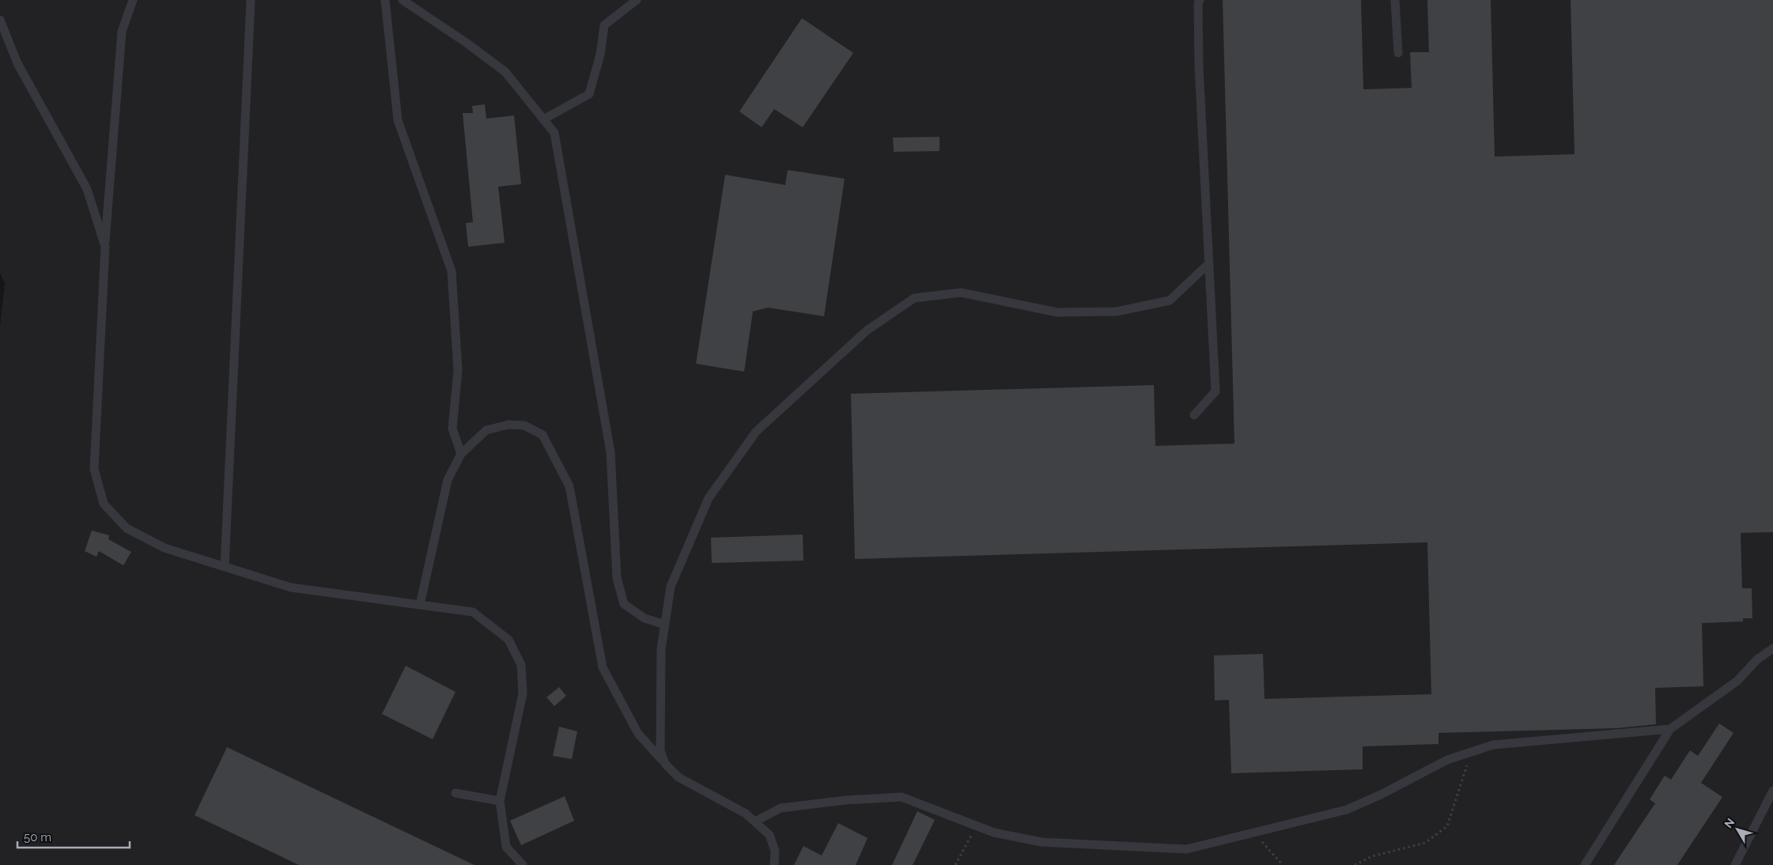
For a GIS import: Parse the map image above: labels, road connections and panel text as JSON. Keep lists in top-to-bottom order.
{
  "scale_bar": "50 m",
  "north": "top left"
}
